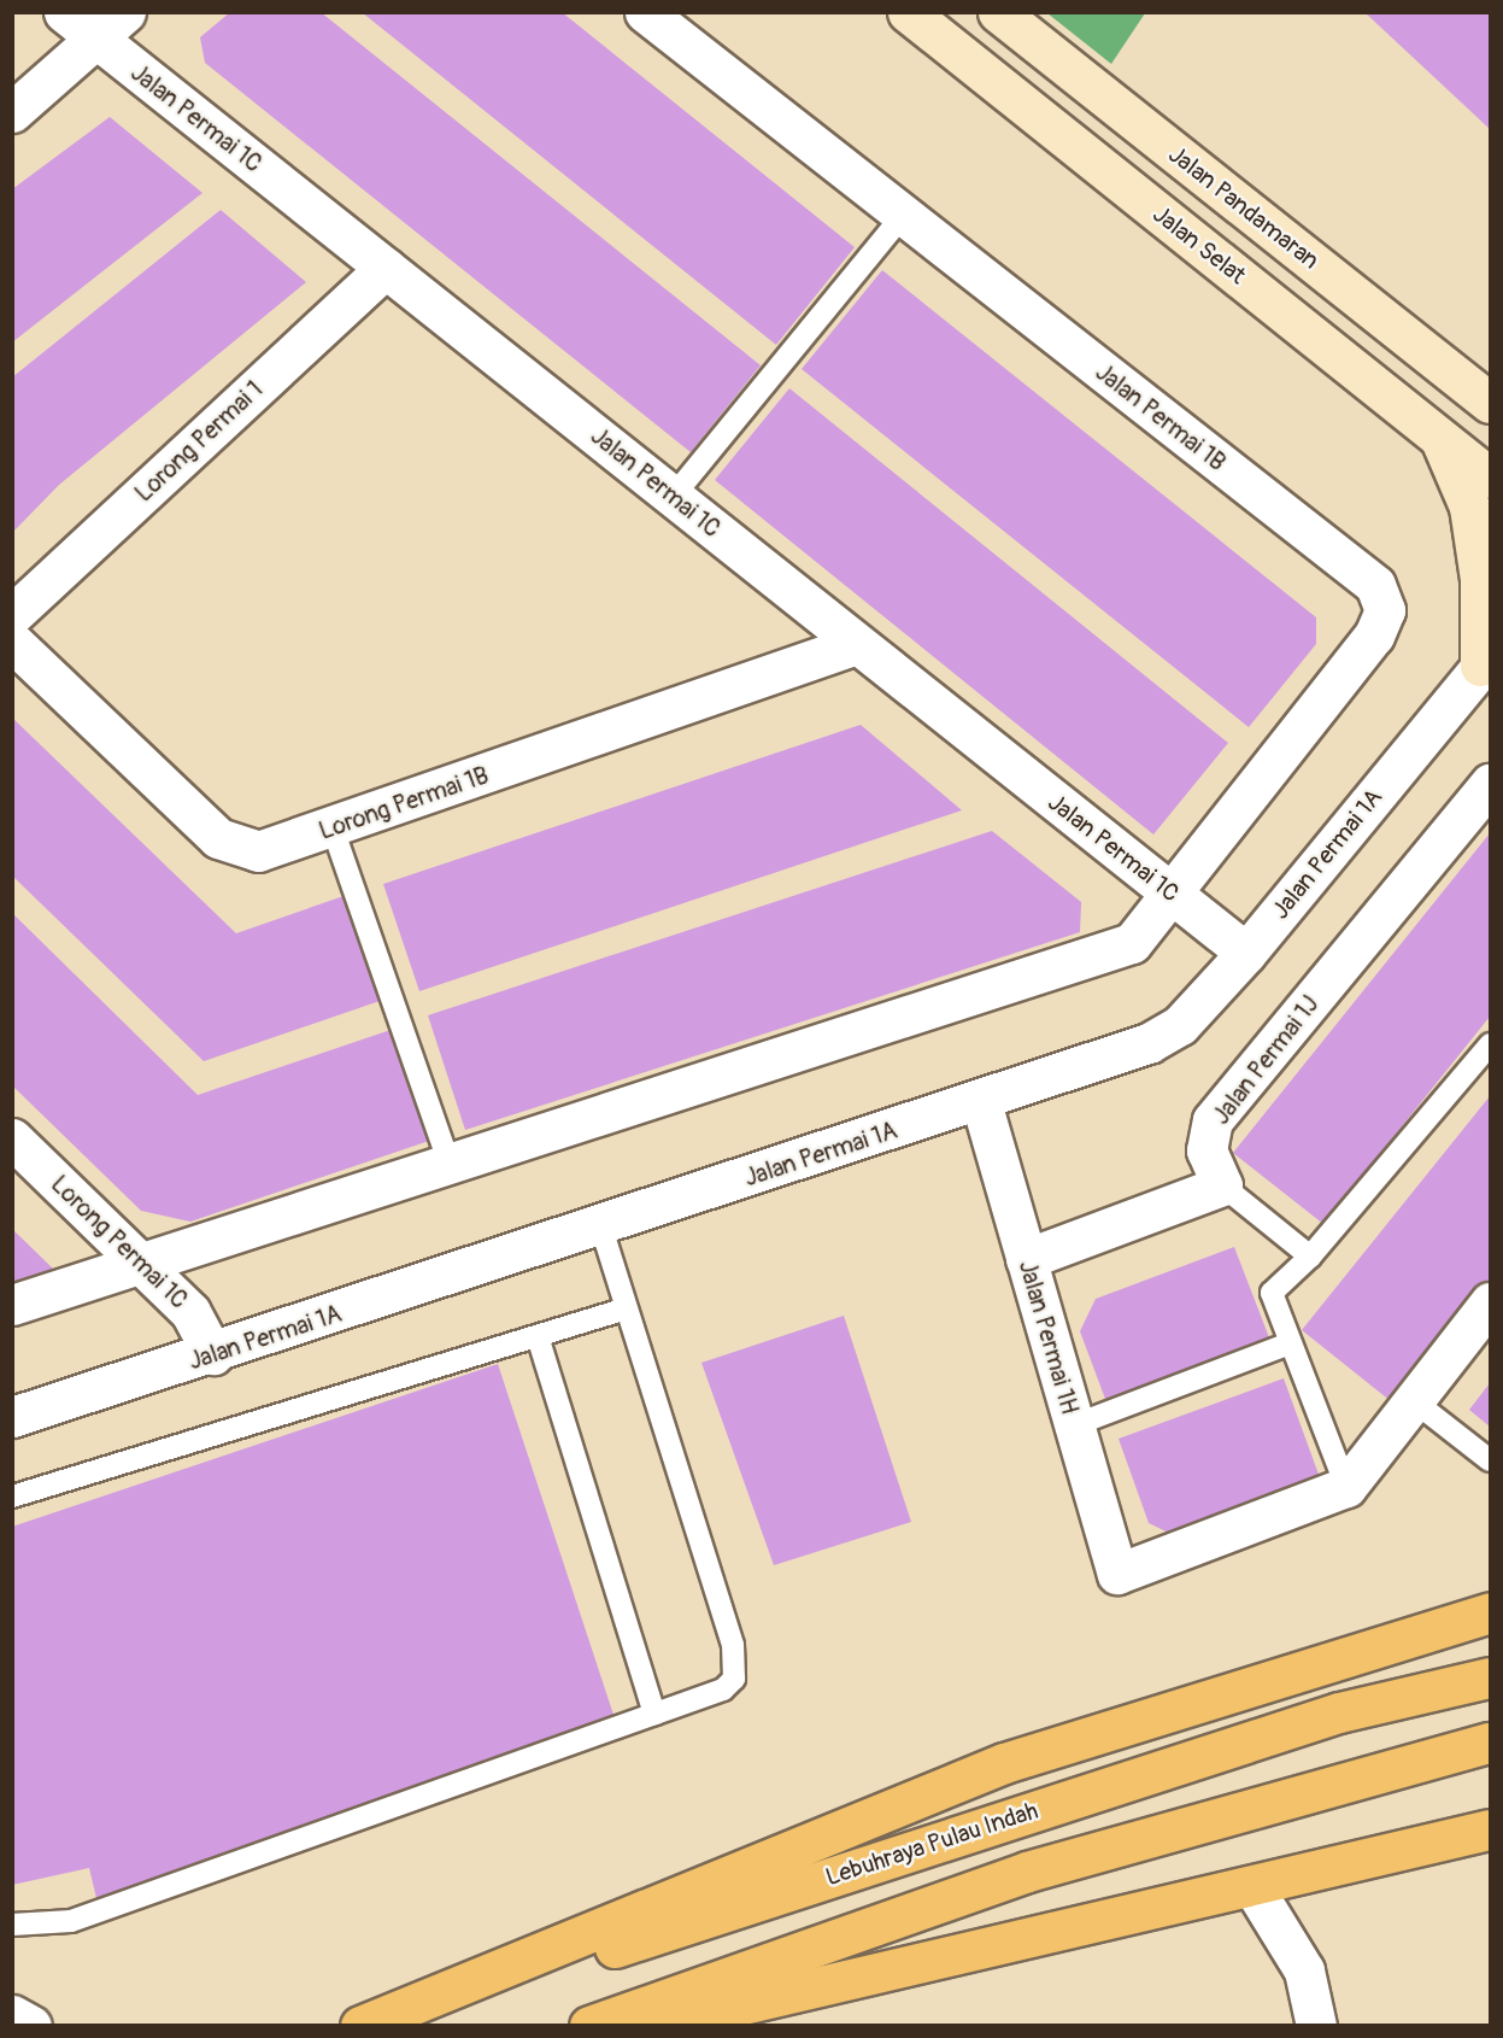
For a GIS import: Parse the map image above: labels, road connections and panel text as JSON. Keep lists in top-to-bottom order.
{
  "streets": {
    "main road": ["Jalan Pandamaran", "Jalan Selat", "Lebuhraya Pulau Indah"],
    "street": [
      "Jalan Permai 1C",
      "Jalan Permai 1B",
      "Lorong Permai 1",
      "Lorong Permai 1B",
      "Jalan Permai 1A",
      "Jalan Permai 1J",
      "Lorong Permai 1C",
      "Jalan Permai 1H"
    ]
  },
  "crossings": [
    ["Jalan Permai 1C", "Jalan Permai 1B"],
    ["Jalan Permai 1C", "Lorong Permai 1"],
    ["Jalan Permai 1C", "Lorong Permai 1B"],
    ["Jalan Permai 1C", "Jalan Permai 1A"],
    ["Jalan Permai 1A", "Lorong Permai 1C"],
    ["Jalan Permai 1A", "Jalan Permai 1H"]
  ]
}
